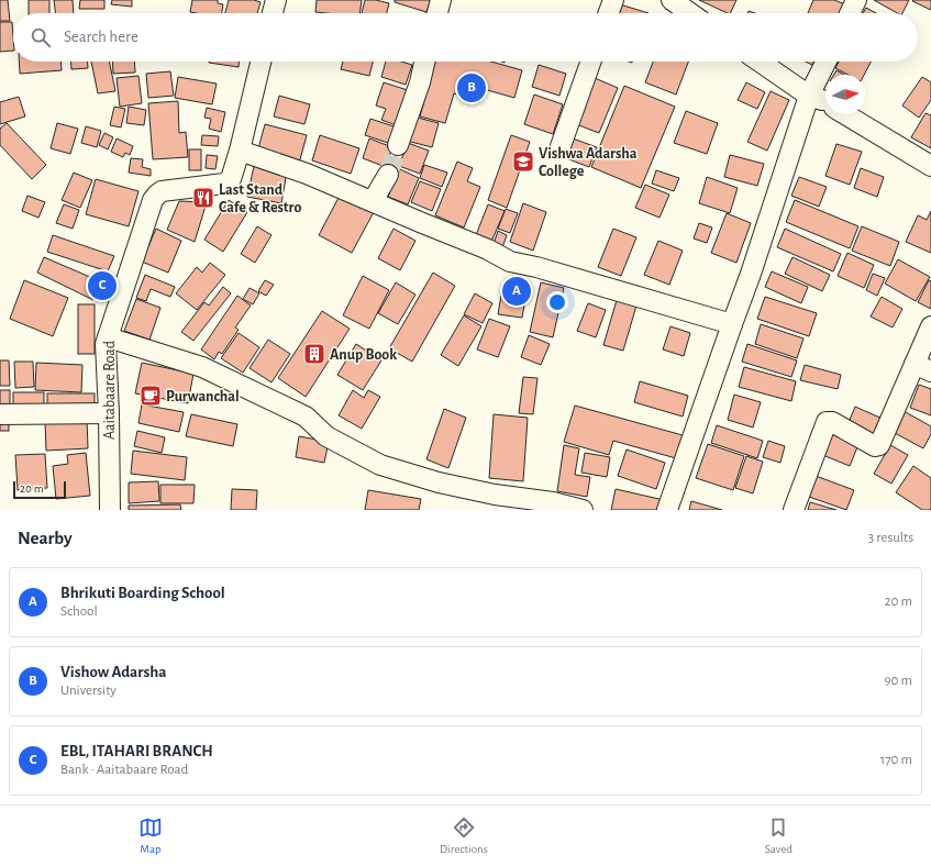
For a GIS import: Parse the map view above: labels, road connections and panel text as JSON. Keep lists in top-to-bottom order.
{
  "streets": {
    "street": ["Aaitabaare Road"]
  },
  "places": {
    "school or university": ["Vishwa Adarsha College"],
    "restaurant": ["Last Stand Cafe & Restro"],
    "building": ["Anup Book"],
    "cafe": ["Purwanchal"]
  },
  "scale_bar": "20 m",
  "north": "right",
  "page": {
    "search": "Search here",
    "pins": ["B", "C", "A"],
    "scale": "20 m",
    "heading": ["Nearby", "3 results"],
    "list": [
      {
        "mark": "A",
        "name": "Bhrikuti Boarding School",
        "note": "School",
        "value": "20 m"
      },
      {
        "mark": "B",
        "name": "Vishow Adarsha",
        "note": "University",
        "value": "90 m"
      },
      {
        "mark": "C",
        "name": "EBL, ITAHARI BRANCH",
        "note": "Bank · Aaitabaare Road",
        "value": "170 m"
      }
    ],
    "nav": ["Map", "Directions", "Saved"]
  }
}
